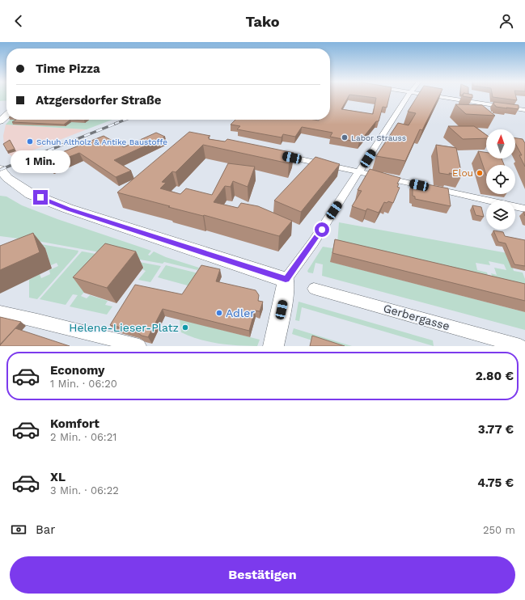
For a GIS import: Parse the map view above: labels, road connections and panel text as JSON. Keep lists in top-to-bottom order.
{
  "streets": {
    "street": ["Gerbergasse"]
  },
  "places": [
    "Labor Strauss",
    "Schuh Altholz & Antike Baustoffe",
    "Elou",
    "Adler",
    "Helene-Lieser-Platz"
  ],
  "north": "top",
  "page": {
    "header": "Tako",
    "banner": ["Time Pizza", "Atzgersdorfer Straße"],
    "bubble": "1 Min.",
    "list": [
      {
        "name": "Economy",
        "note": "1 Min. · 06:20",
        "value": "2.80 €"
      },
      {
        "name": "Komfort",
        "note": "2 Min. · 06:21",
        "value": "3.77 €"
      },
      {
        "name": "XL",
        "note": "3 Min. · 06:22",
        "value": "4.75 €"
      }
    ],
    "pay": ["Bar", "250 m"],
    "buttons": "Bestätigen"
  }
}
